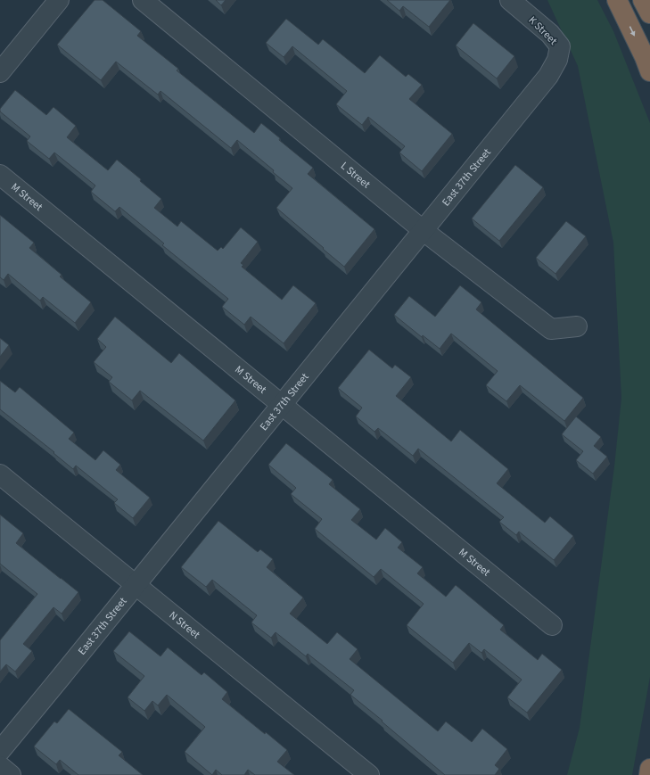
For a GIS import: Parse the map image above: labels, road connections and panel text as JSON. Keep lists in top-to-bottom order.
{
  "streets": {
    "street": [
      "K Street",
      "L Street",
      "East 37th Street",
      "M Street",
      "N Street"
    ]
  },
  "crossings": [
    ["K Street", "East 37th Street"],
    ["L Street", "East 37th Street"],
    ["East 37th Street", "M Street"],
    ["East 37th Street", "N Street"]
  ]
}
